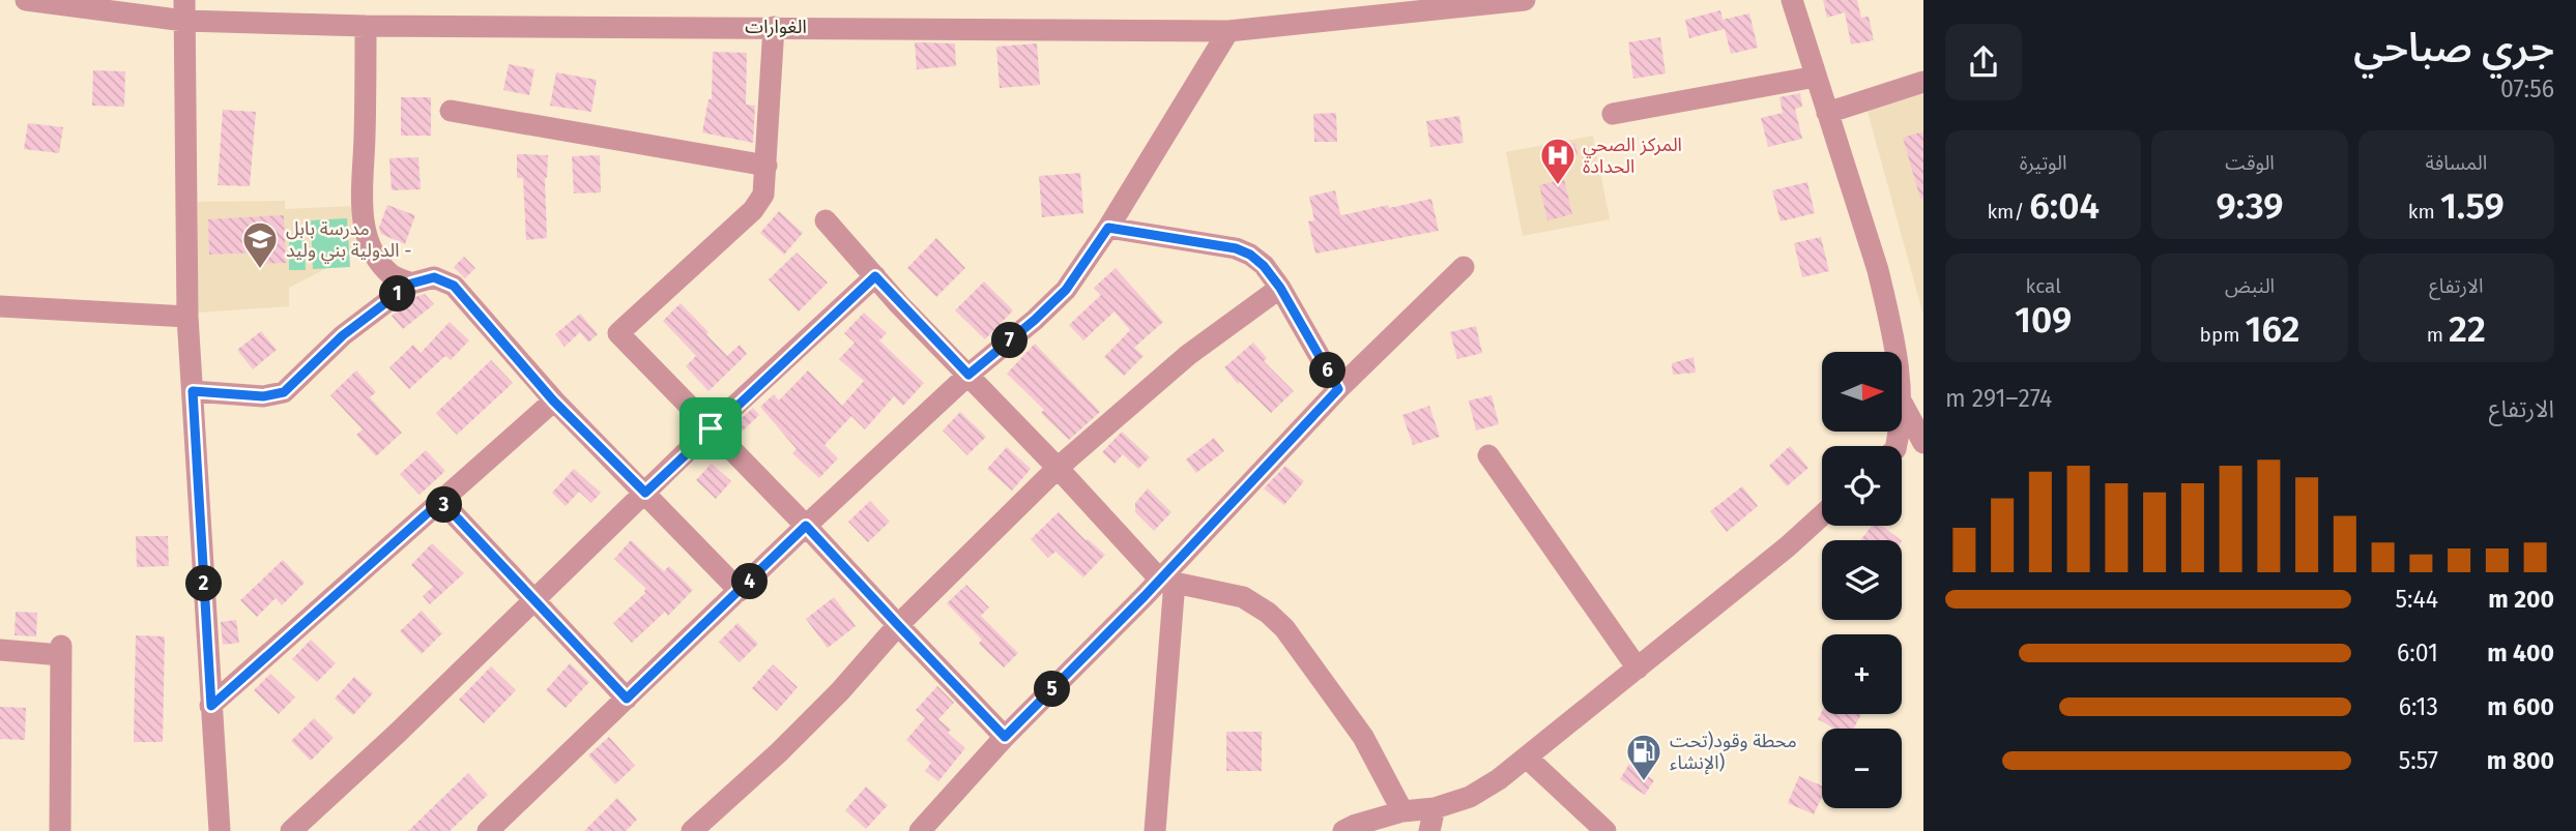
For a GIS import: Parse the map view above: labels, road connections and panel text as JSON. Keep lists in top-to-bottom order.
{
  "streets": {
    "street": ["الغوارات"]
  },
  "places": {
    "hospital": ["المركز الصحي الحدادة"],
    "school or university": ["مدرسة بابل الدولية بني وليد -"],
    "fuel station": ["محطة وقود(تحت الإنشاء)"]
  },
  "north": "right",
  "page": {
    "heading": ["جري صباحي", "07:56"],
    "stats": [
      ["المسافة", "1.59 km"],
      ["الوقت", "9:39"],
      ["الوتيرة", "6:04 /km"],
      ["الارتفاع", "22 m"],
      ["النبض", "162 bpm"],
      ["kcal", "109"]
    ],
    "pins": [
      "1",
      "7",
      "6",
      "3",
      "4",
      "2",
      "5"
    ],
    "map_buttons": ["+", "−"],
    "chart": ["الارتفاع", "274–291 m"],
    "list": [
      {
        "name": "200 m",
        "note": "5:44"
      },
      {
        "name": "400 m",
        "note": "6:01"
      },
      {
        "name": "600 m",
        "note": "6:13"
      },
      {
        "name": "800 m",
        "note": "5:57"
      }
    ]
  }
}
